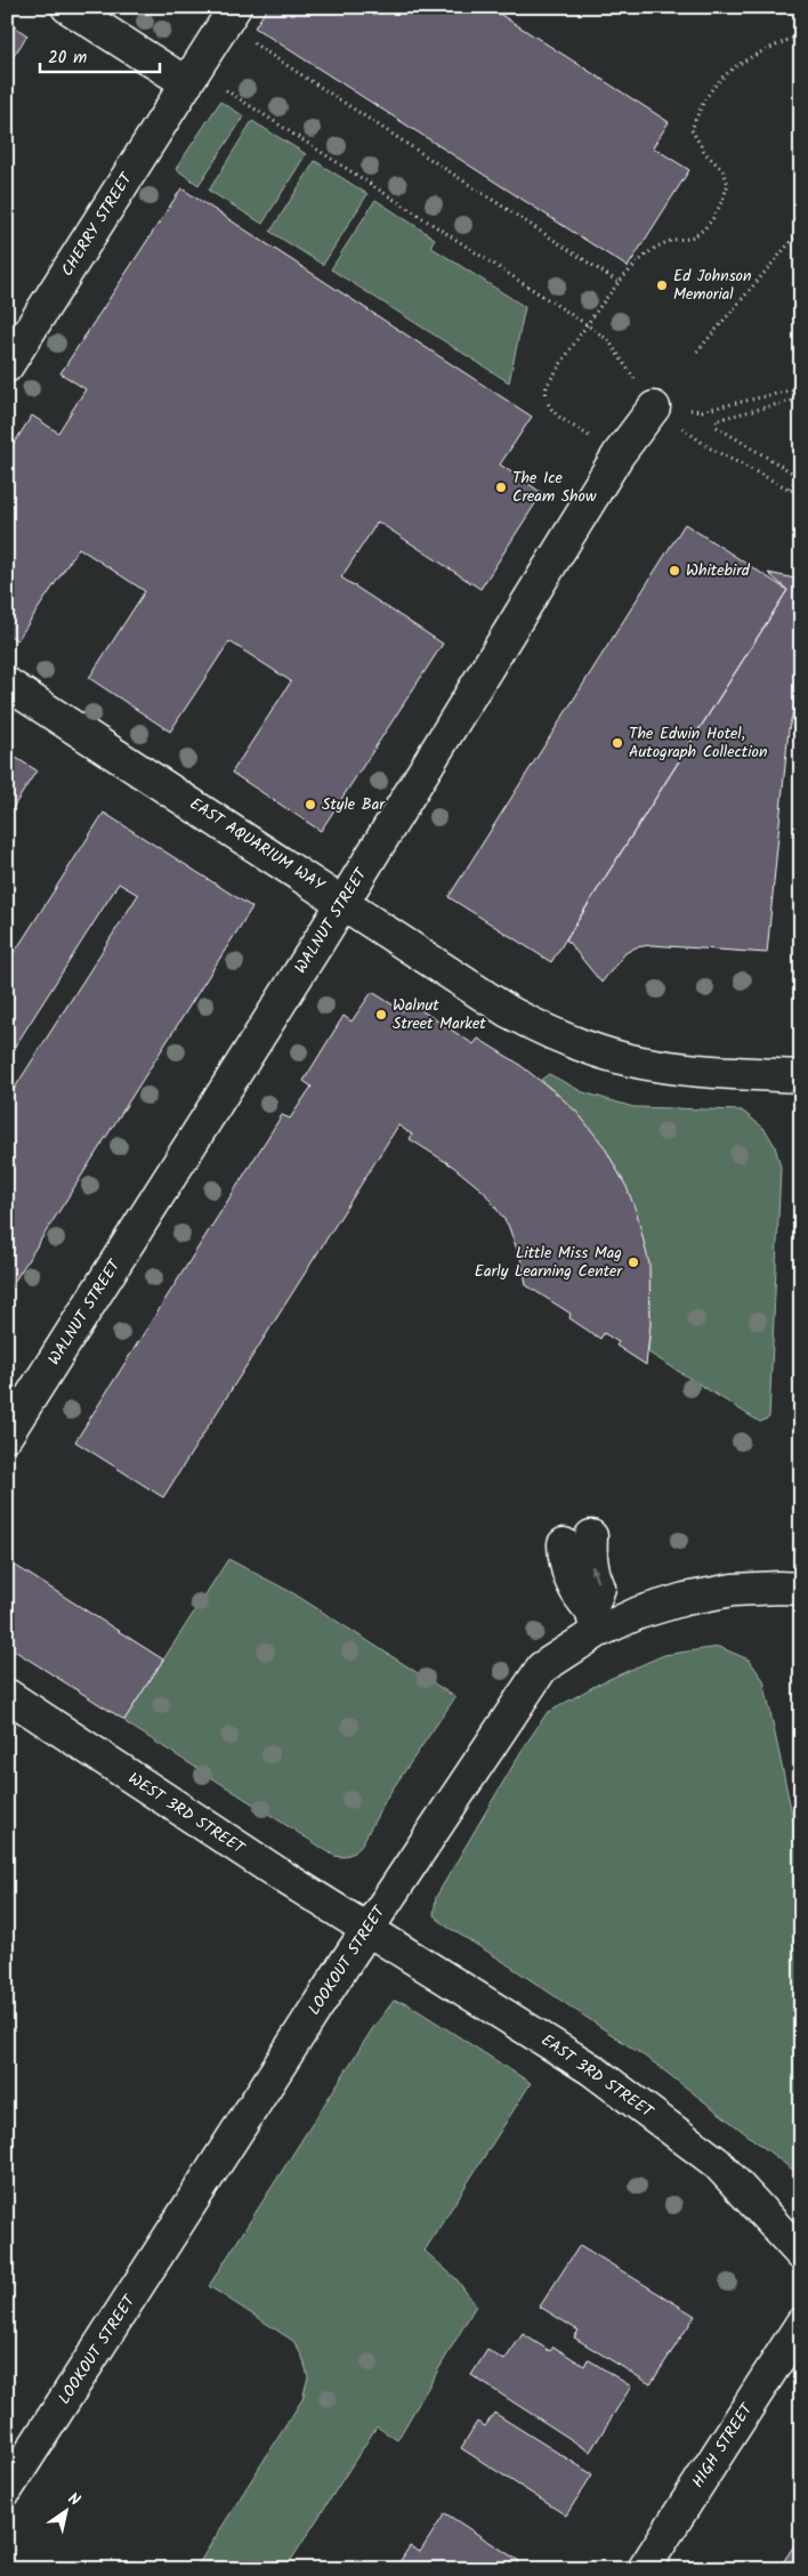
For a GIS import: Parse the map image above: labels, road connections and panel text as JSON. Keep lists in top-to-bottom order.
{
  "streets": {
    "street": [
      "CHERRY STREET",
      "EAST AQUARIUM WAY",
      "WALNUT STREET",
      "WEST 3RD STREET",
      "LOOKOUT STREET",
      "EAST 3RD STREET",
      "HIGH STREET"
    ]
  },
  "crossings": [
    ["EAST AQUARIUM WAY", "WALNUT STREET"],
    ["WEST 3RD STREET", "LOOKOUT STREET"],
    ["WEST 3RD STREET", "EAST 3RD STREET"],
    ["LOOKOUT STREET", "EAST 3RD STREET"]
  ],
  "places": [
    "Ed Johnson Memorial",
    "The Ice Cream Show",
    "Whitebird",
    "The Edwin Hotel, Autograph Collection",
    "Style Bar",
    "Walnut Street Market",
    "Little Miss Mag Early Learning Center"
  ],
  "scale_bar": "20 m",
  "north": "top right"
}
